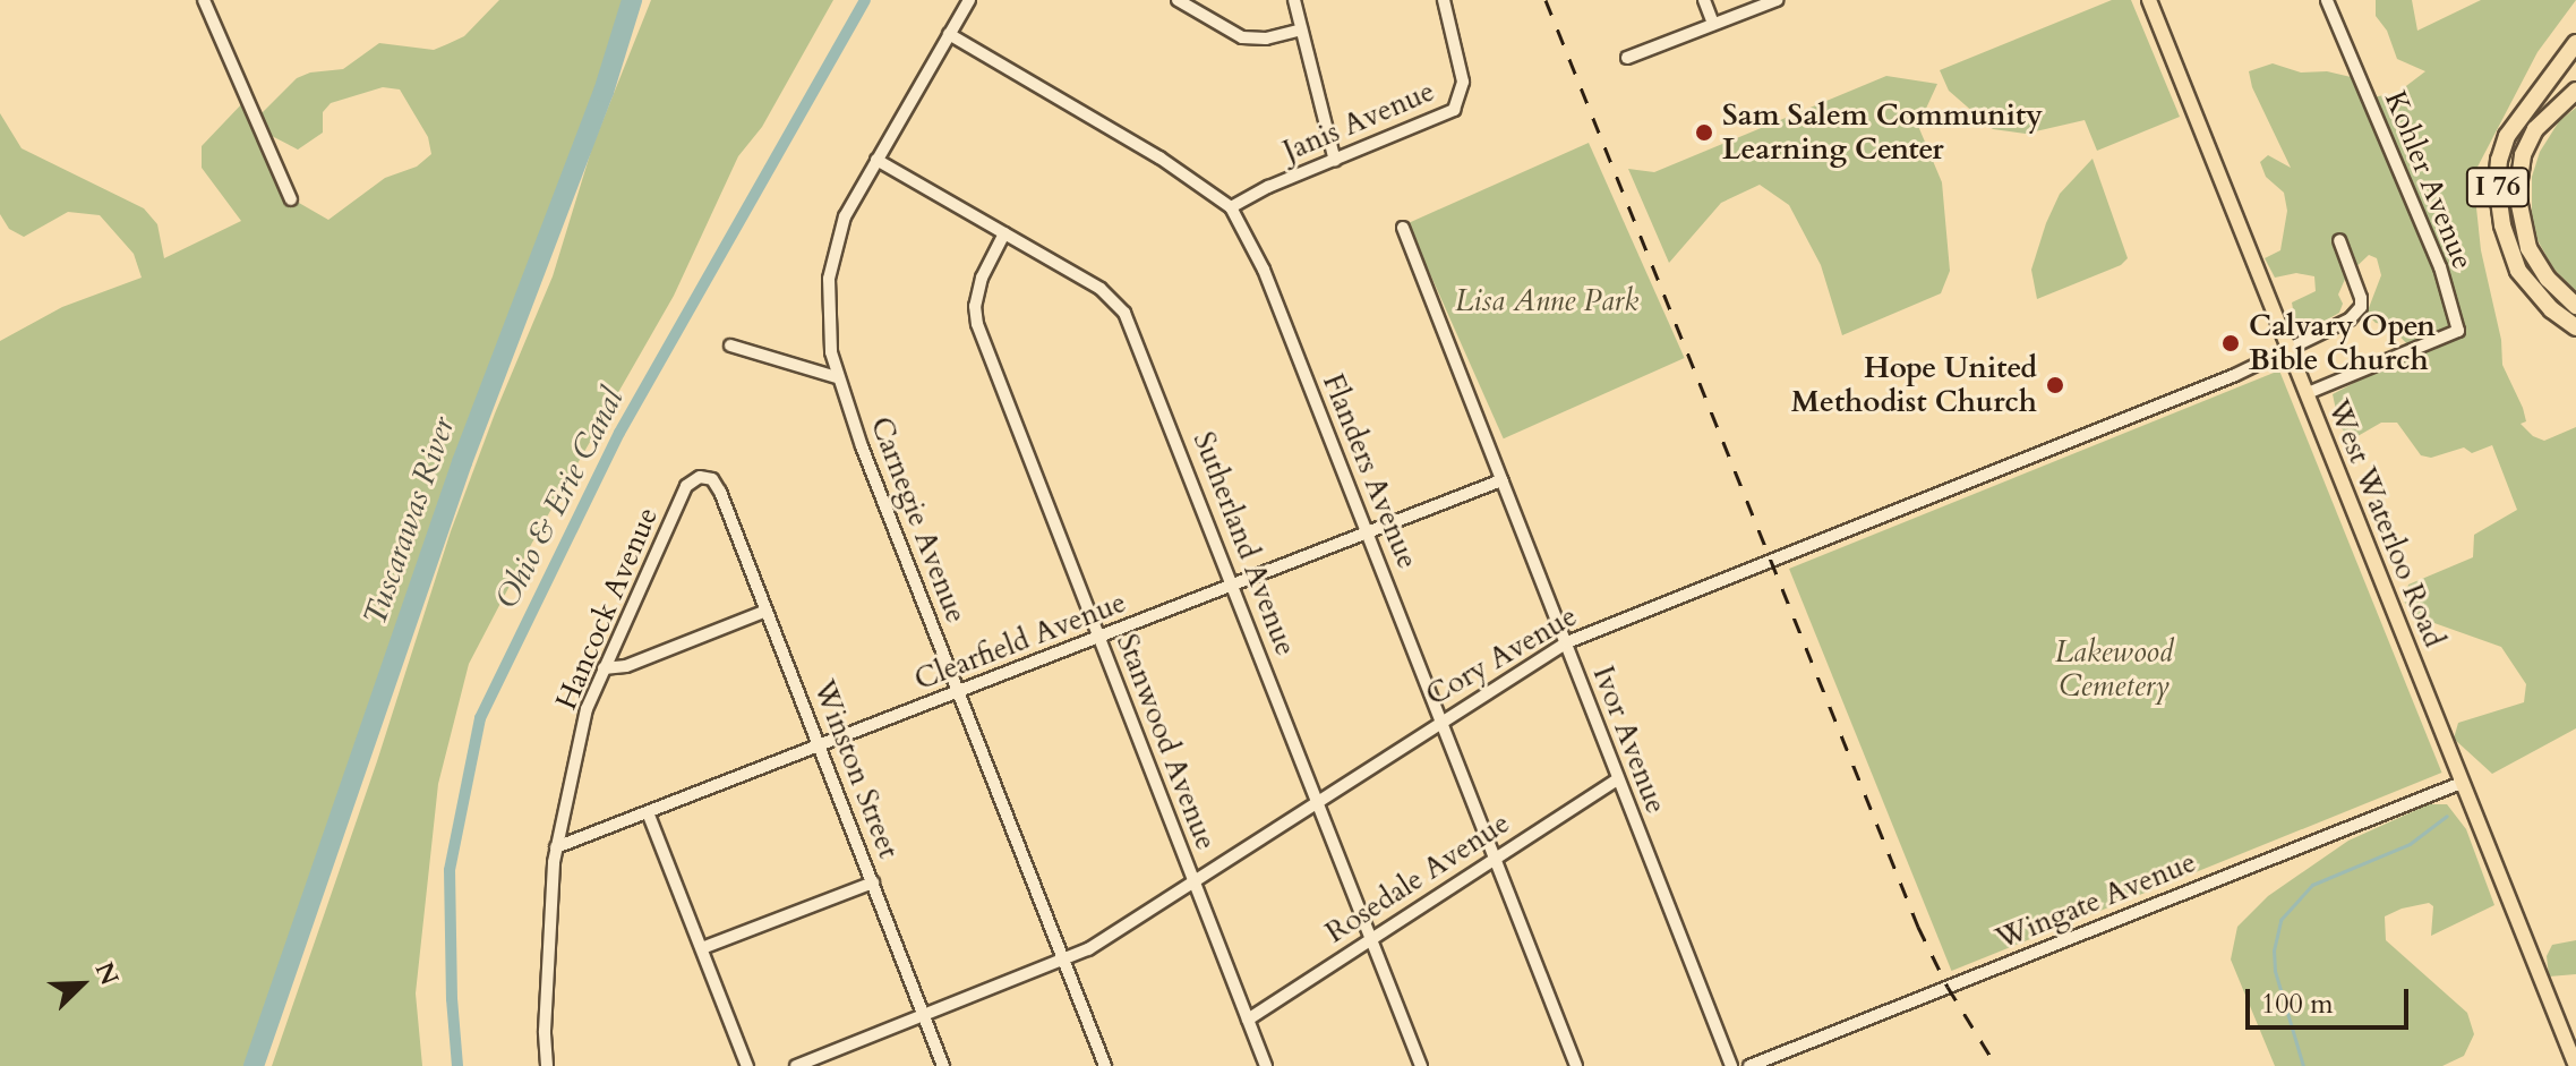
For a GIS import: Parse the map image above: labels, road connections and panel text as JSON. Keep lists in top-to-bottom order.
{
  "streets": {
    "highway": ["I 76"],
    "main road": ["West Waterloo Road"],
    "street": [
      "Janis Avenue",
      "Kohler Avenue",
      "Flanders Avenue",
      "Carnegie Avenue",
      "Sutherland Avenue",
      "Hancock Avenue",
      "Clearfield Avenue",
      "Cory Avenue",
      "Ivor Avenue",
      "Stanwood Avenue",
      "Winston Street",
      "Rosedale Avenue",
      "Wingate Avenue"
    ]
  },
  "crossings": [
    ["Janis Avenue", "Flanders Avenue"],
    ["Kohler Avenue", "West Waterloo Road"],
    ["Flanders Avenue", "Carnegie Avenue"],
    ["Flanders Avenue", "Clearfield Avenue"],
    ["Flanders Avenue", "Cory Avenue"],
    ["Flanders Avenue", "Rosedale Avenue"],
    ["Carnegie Avenue", "Sutherland Avenue"],
    ["Carnegie Avenue", "Clearfield Avenue"],
    ["Carnegie Avenue", "Cory Avenue"],
    ["West Waterloo Road", "Cory Avenue"],
    ["West Waterloo Road", "Wingate Avenue"],
    ["Sutherland Avenue", "Clearfield Avenue"],
    ["Sutherland Avenue", "Cory Avenue"],
    ["Sutherland Avenue", "Stanwood Avenue"],
    ["Sutherland Avenue", "Rosedale Avenue"],
    ["Hancock Avenue", "Clearfield Avenue"],
    ["Hancock Avenue", "Winston Street"],
    ["Clearfield Avenue", "Ivor Avenue"],
    ["Clearfield Avenue", "Stanwood Avenue"],
    ["Clearfield Avenue", "Winston Street"],
    ["Cory Avenue", "Ivor Avenue"],
    ["Cory Avenue", "Stanwood Avenue"],
    ["Cory Avenue", "Winston Street"],
    ["Ivor Avenue", "Rosedale Avenue"],
    ["Stanwood Avenue", "Rosedale Avenue"]
  ],
  "water": ["Ohio & Erie Canal", "Tuscarawas River"],
  "parks": ["Lisa Anne Park", "Lakewood Cemetery"],
  "places": ["Sam Salem Community Learning Center", "Calvary Open Bible Church", "Hope United Methodist Church"],
  "scale_bar": "100 m",
  "north": "top right"
}
